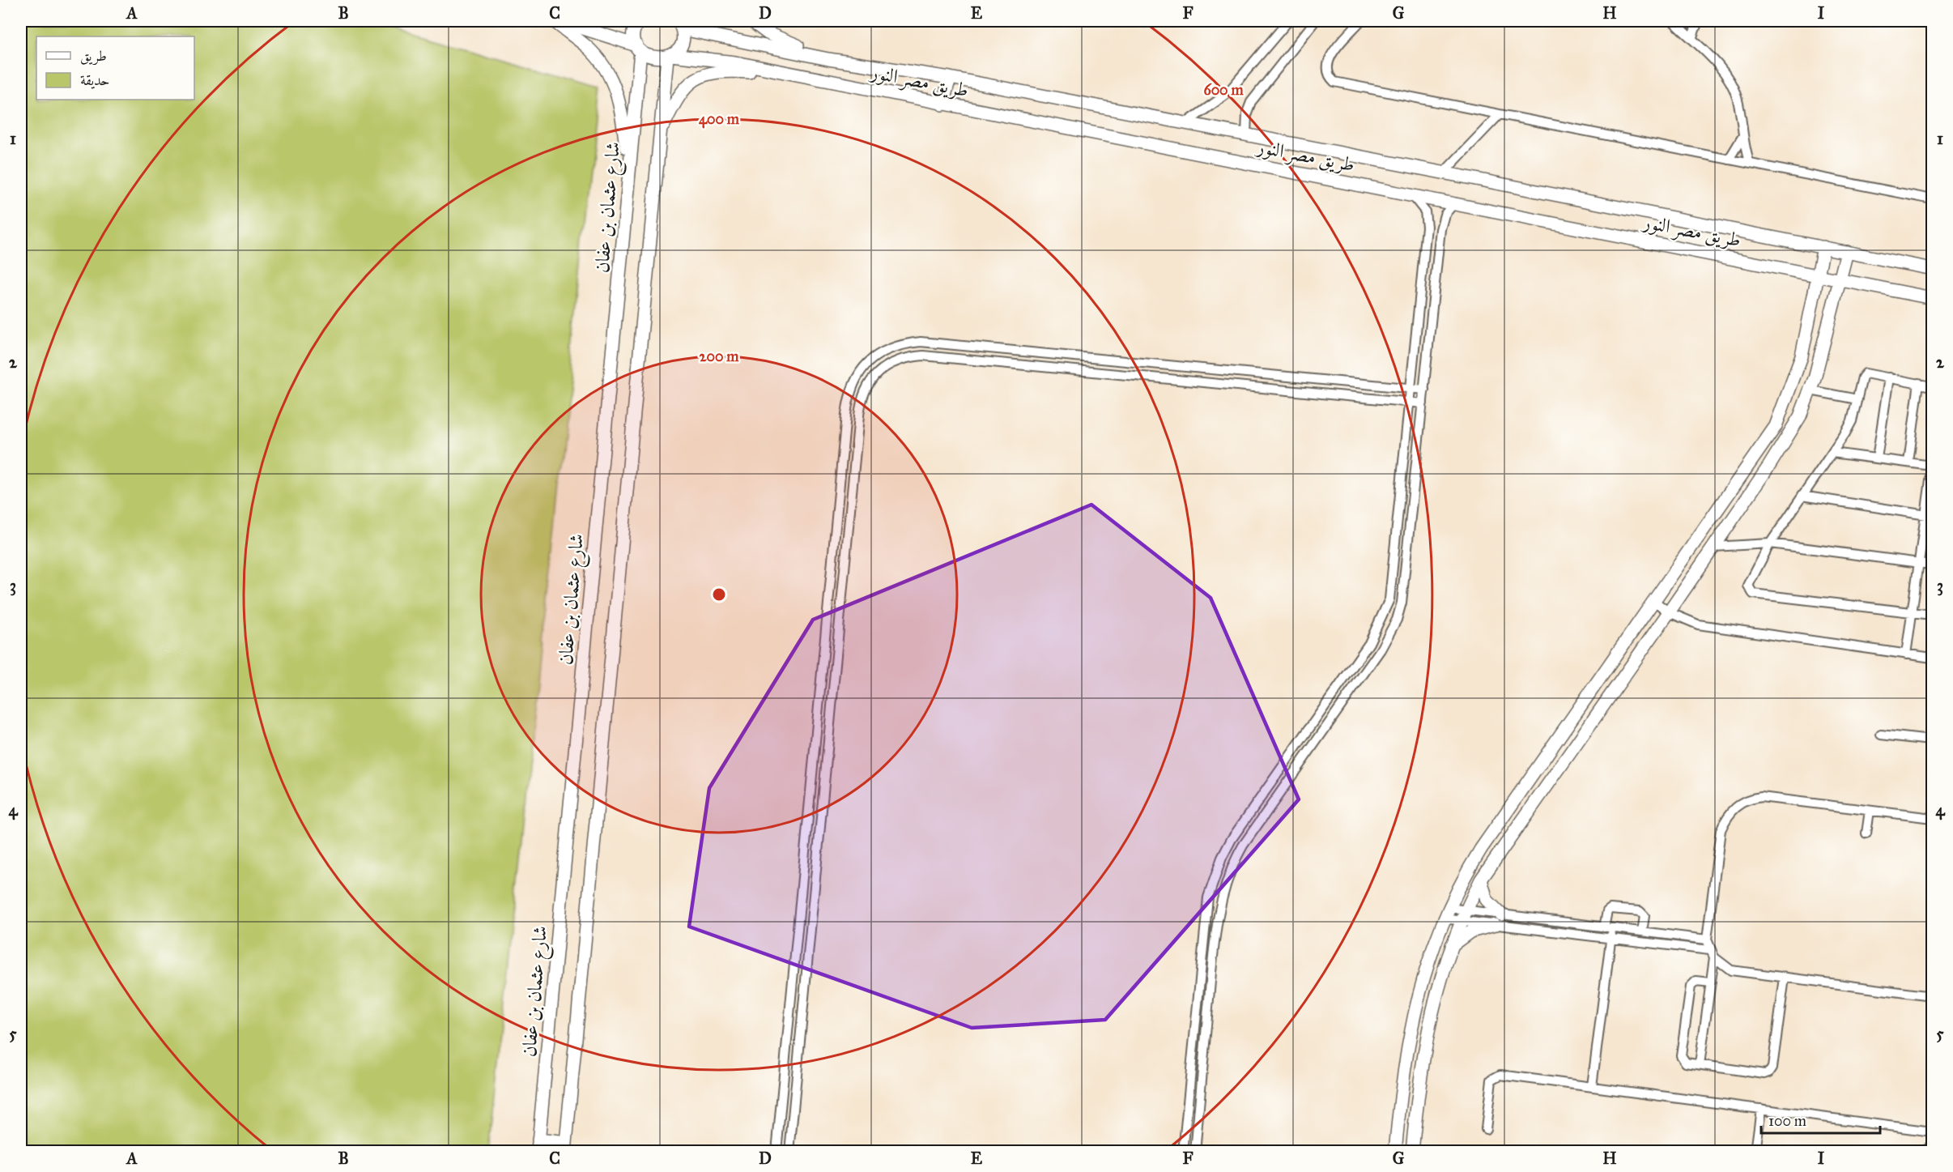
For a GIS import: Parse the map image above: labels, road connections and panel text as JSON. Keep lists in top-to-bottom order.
{
  "streets": {
    "street": ["طريق مصر النور", "شارع عثمان بن عفان"]
  },
  "crossings": [
    ["طريق مصر النور", "شارع عثمان بن عفان"]
  ],
  "legend": ["طريق", "حديقة"],
  "scale_bar": "100 m",
  "grid": {
    "columns": [
      "A",
      "B",
      "C",
      "D",
      "E",
      "F",
      "G",
      "H",
      "I"
    ],
    "rows": [
      "1",
      "2",
      "3",
      "4",
      "5"
    ]
  },
  "rings": ["600 m", "400 m", "200 m"]
}
